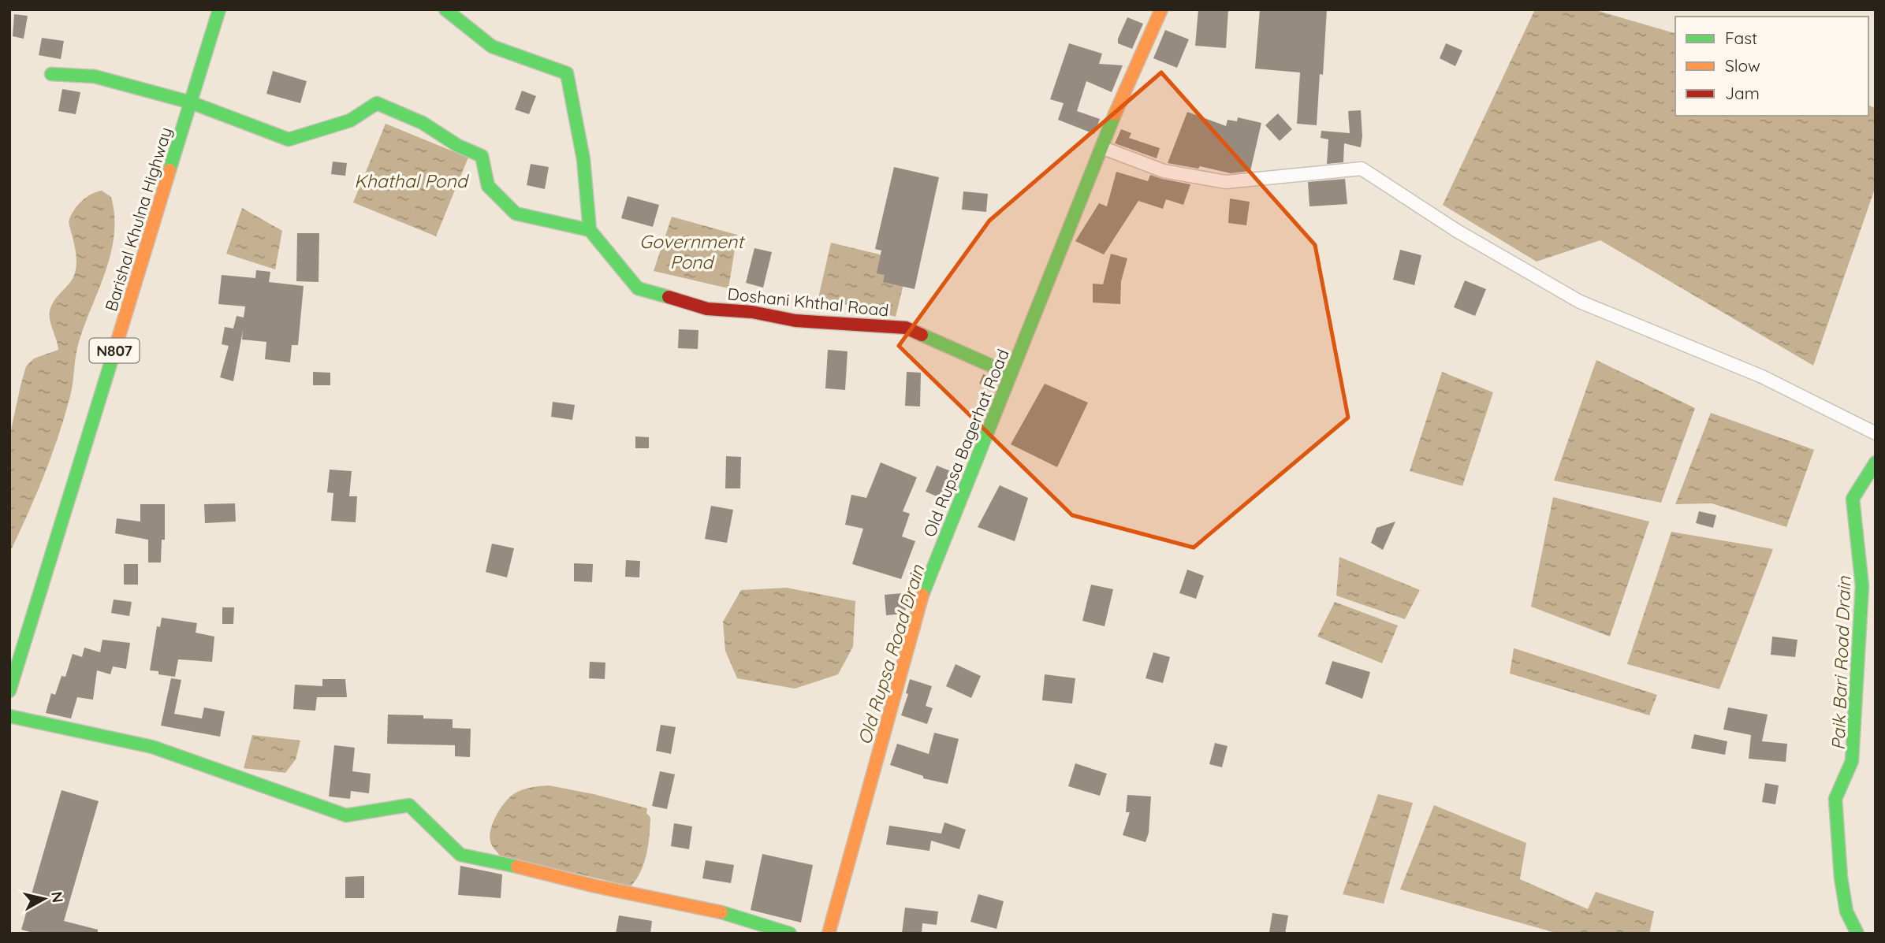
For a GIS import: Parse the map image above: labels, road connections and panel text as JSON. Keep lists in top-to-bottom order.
{
  "streets": {
    "main road": [
      "Barishal Khulna Highway",
      "Doshani Khthal Road",
      "N807",
      "Old Rupsa Bagerhat Road"
    ]
  },
  "crossings": [
    ["Doshani Khthal Road", "Old Rupsa Bagerhat Road"]
  ],
  "water": [
    "Khathal Pond",
    "Government Pond",
    "Old Rupsa Road Drain",
    "Paik Bari Road Drain"
  ],
  "legend": ["Fast", "Slow", "Jam"],
  "north": "right"
}
